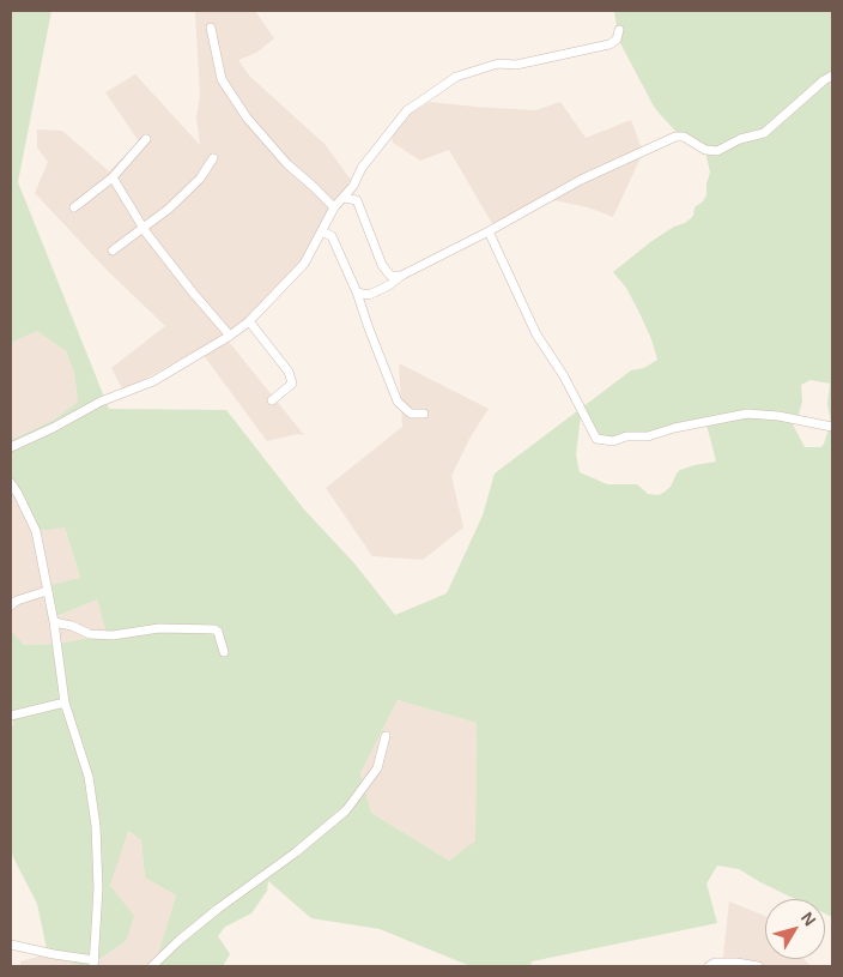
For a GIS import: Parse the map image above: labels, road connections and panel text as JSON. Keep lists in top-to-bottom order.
{
  "north": "top right"
}
